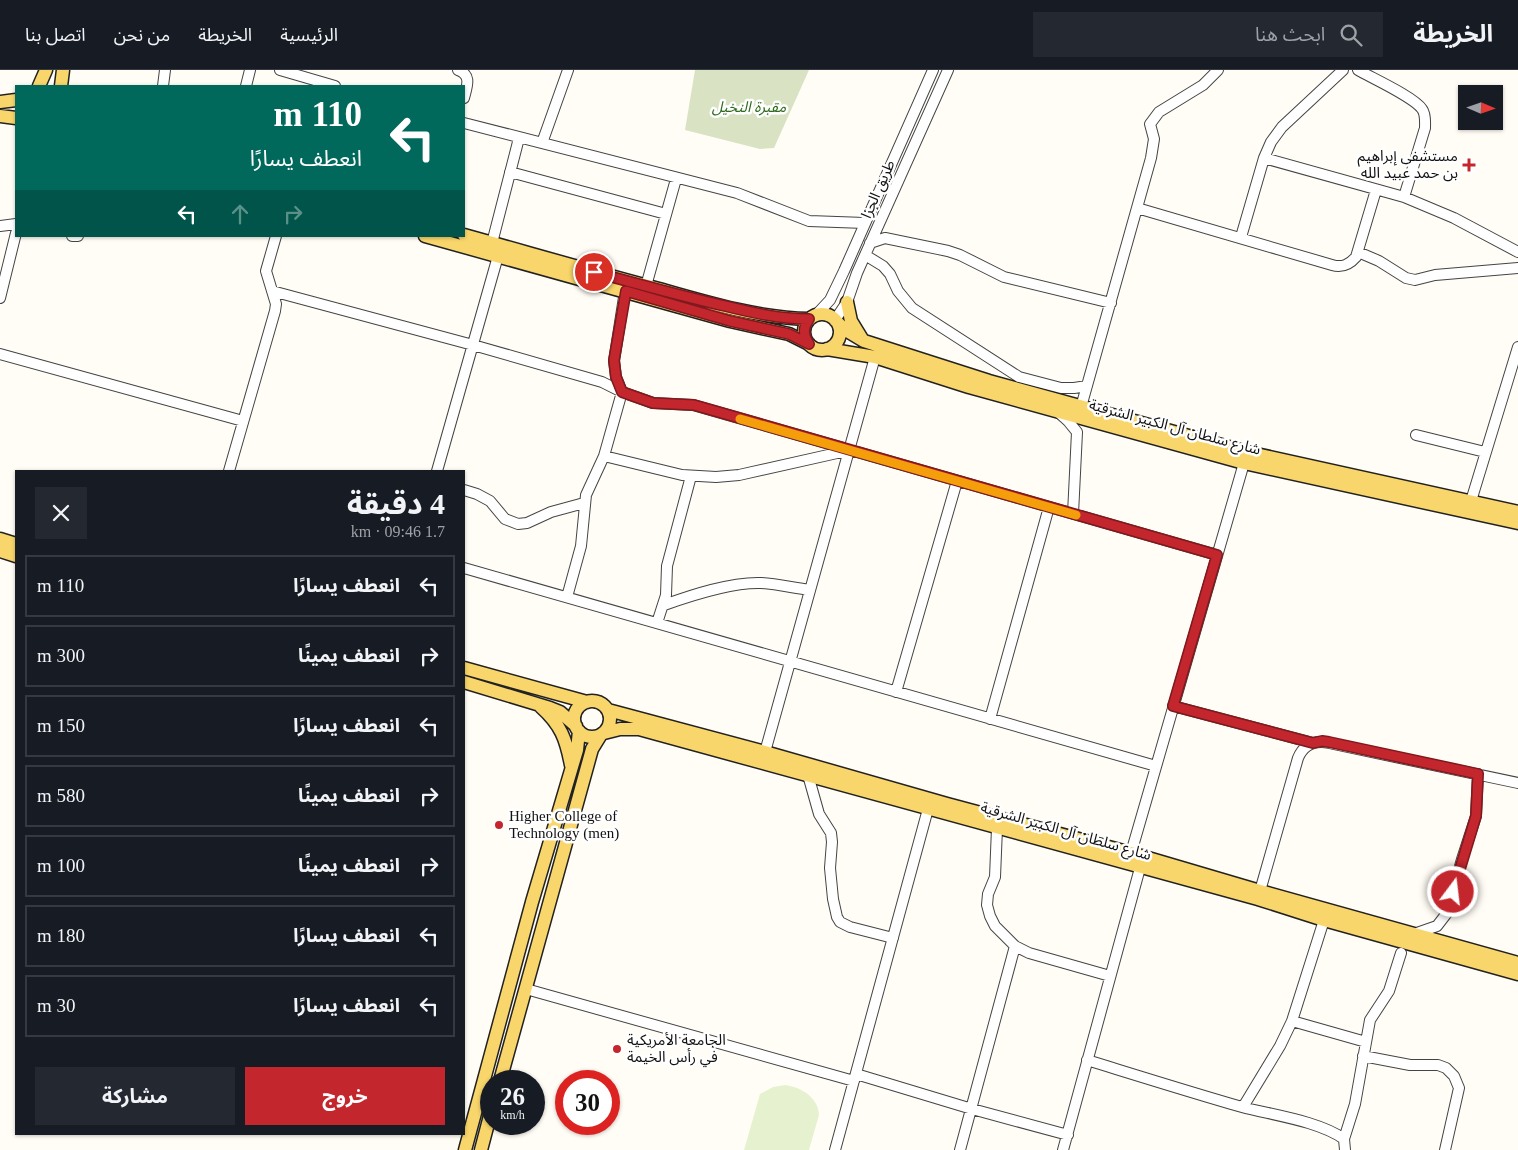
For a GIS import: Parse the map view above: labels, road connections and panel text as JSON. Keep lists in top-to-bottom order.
{
  "streets": {
    "main road": ["شارع سلطان آل الكبير الشرقية"],
    "street": ["طريق الجزا"]
  },
  "crossings": [
    ["طريق الجزا", "شارع سلطان آل الكبير الشرقية"]
  ],
  "parks": ["مقبرة النخيل"],
  "places": {
    "health": ["مستشفى إبراهيم بن حمد عبيد الله"],
    "other": ["Higher College of Technology (men)", "الجامعة الأمريكية في رأس الخيمة"]
  },
  "north": "right",
  "page": {
    "header": "الخريطة",
    "search": "ابحث هنا",
    "nav": [
      "الرئيسية",
      "الخريطة",
      "من نحن",
      "اتصل بنا"
    ],
    "turn": ["110 m", "انعطف يسارًا"],
    "heading": ["4 دقيقة", "1.7 km · 09:46"],
    "list": [
      {
        "name": "انعطف يسارًا",
        "value": "110 m"
      },
      {
        "name": "انعطف يمينًا",
        "value": "300 m"
      },
      {
        "name": "انعطف يسارًا",
        "value": "150 m"
      },
      {
        "name": "انعطف يمينًا",
        "value": "580 m"
      },
      {
        "name": "انعطف يمينًا",
        "value": "100 m"
      },
      {
        "name": "انعطف يسارًا",
        "value": "180 m"
      },
      {
        "name": "انعطف يسارًا",
        "value": "30 m"
      }
    ],
    "buttons": ["خروج", "مشاركة"],
    "speed": "26 km/h",
    "limit": "30"
  }
}
